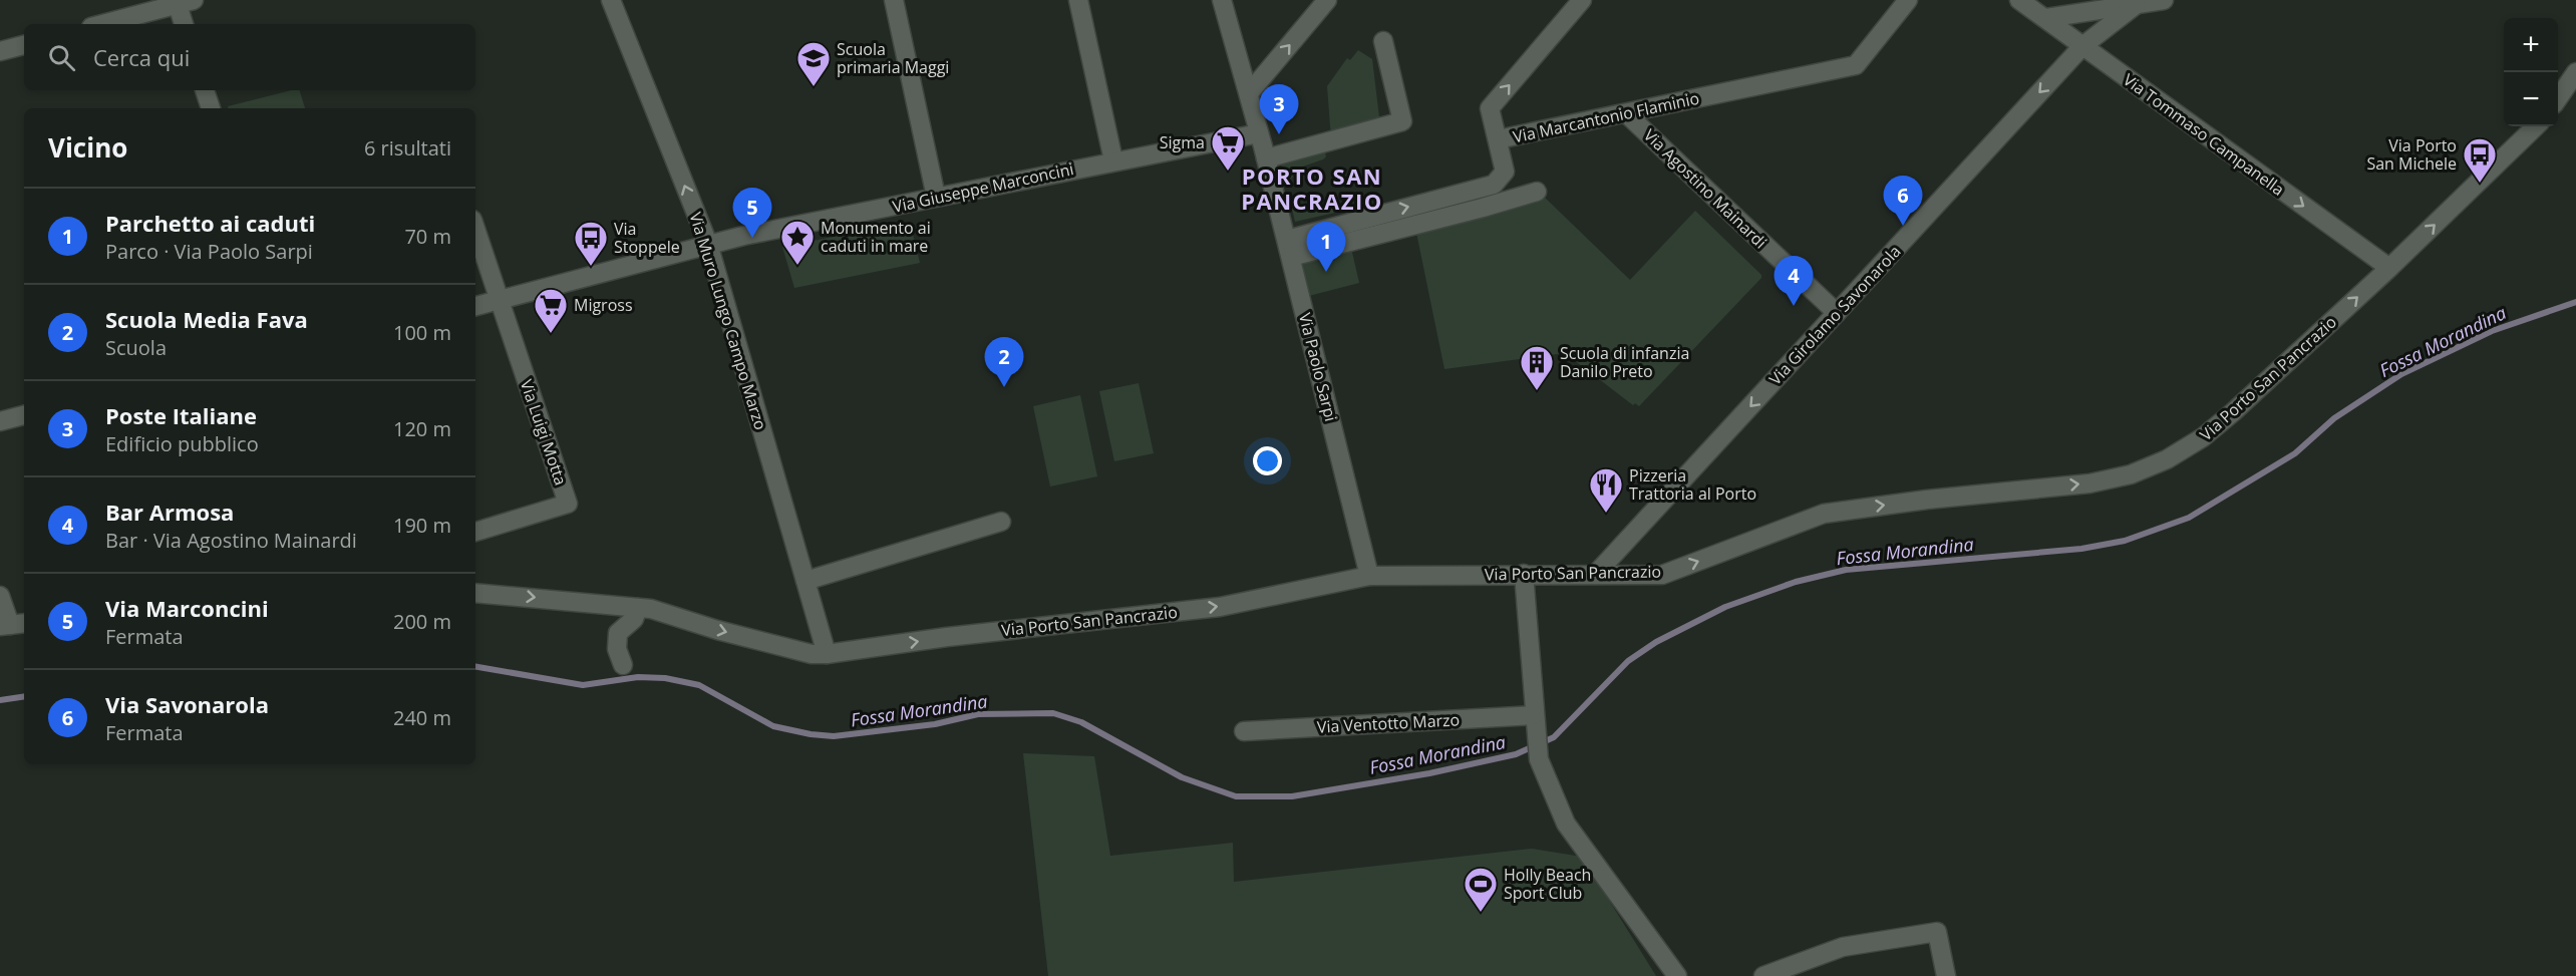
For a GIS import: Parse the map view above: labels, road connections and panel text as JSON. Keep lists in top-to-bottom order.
{
  "streets": {
    "street": [
      "Via Marcantonio Flaminio",
      "Via Tommaso Campanella",
      "Via Giuseppe Marconcini",
      "Via Agostino Mainardi",
      "Via Girolamo Savonarola",
      "Via Muro Lungo Campo Marzo",
      "Via Paolo Sarpi",
      "Via Porto San Pancrazio",
      "Via Luigi Motta",
      "Via Ventotto Marzo"
    ]
  },
  "crossings": [
    ["Via Marcantonio Flaminio", "Via Agostino Mainardi"],
    ["Via Marcantonio Flaminio", "Via Paolo Sarpi"],
    ["Via Tommaso Campanella", "Via Girolamo Savonarola"],
    ["Via Tommaso Campanella", "Via Porto San Pancrazio"],
    ["Via Giuseppe Marconcini", "Via Muro Lungo Campo Marzo"],
    ["Via Giuseppe Marconcini", "Via Paolo Sarpi"],
    ["Via Giuseppe Marconcini", "Via Luigi Motta"],
    ["Via Agostino Mainardi", "Via Girolamo Savonarola"],
    ["Via Girolamo Savonarola", "Via Porto San Pancrazio"],
    ["Via Muro Lungo Campo Marzo", "Via Porto San Pancrazio"],
    ["Via Paolo Sarpi", "Via Porto San Pancrazio"]
  ],
  "one_way": [
    "Via Tommaso Campanella",
    "Via Girolamo Savonarola",
    "Via Muro Lungo Campo Marzo",
    "Via Porto San Pancrazio"
  ],
  "districts": ["PORTO SAN PANCRAZIO"],
  "water": ["Fossa Morandina"],
  "places": {
    "school or university": ["Scuola primaria Maggi"],
    "supermarket": ["Sigma", "Migross"],
    "bus stop": ["Via Porto San Michele", "Via Stoppele"],
    "place": ["Monumento ai caduti in mare"],
    "building": ["Scuola di infanzia Danilo Preto"],
    "restaurant": ["Pizzeria Trattoria al Porto"],
    "sports": ["Holly Beach Sport Club"]
  },
  "page": {
    "map_buttons": ["+", "−"],
    "search": "Cerca qui",
    "pins": [
      "3",
      "6",
      "5",
      "1",
      "4",
      "2"
    ],
    "heading": ["Vicino", "6 risultati"],
    "list": [
      {
        "mark": "1",
        "name": "Parchetto ai caduti",
        "note": "Parco · Via Paolo Sarpi",
        "value": "70 m"
      },
      {
        "mark": "2",
        "name": "Scuola Media Fava",
        "note": "Scuola",
        "value": "100 m"
      },
      {
        "mark": "3",
        "name": "Poste Italiane",
        "note": "Edificio pubblico",
        "value": "120 m"
      },
      {
        "mark": "4",
        "name": "Bar Armosa",
        "note": "Bar · Via Agostino Mainardi",
        "value": "190 m"
      },
      {
        "mark": "5",
        "name": "Via Marconcini",
        "note": "Fermata",
        "value": "200 m"
      },
      {
        "mark": "6",
        "name": "Via Savonarola",
        "note": "Fermata",
        "value": "240 m"
      }
    ]
  }
}
